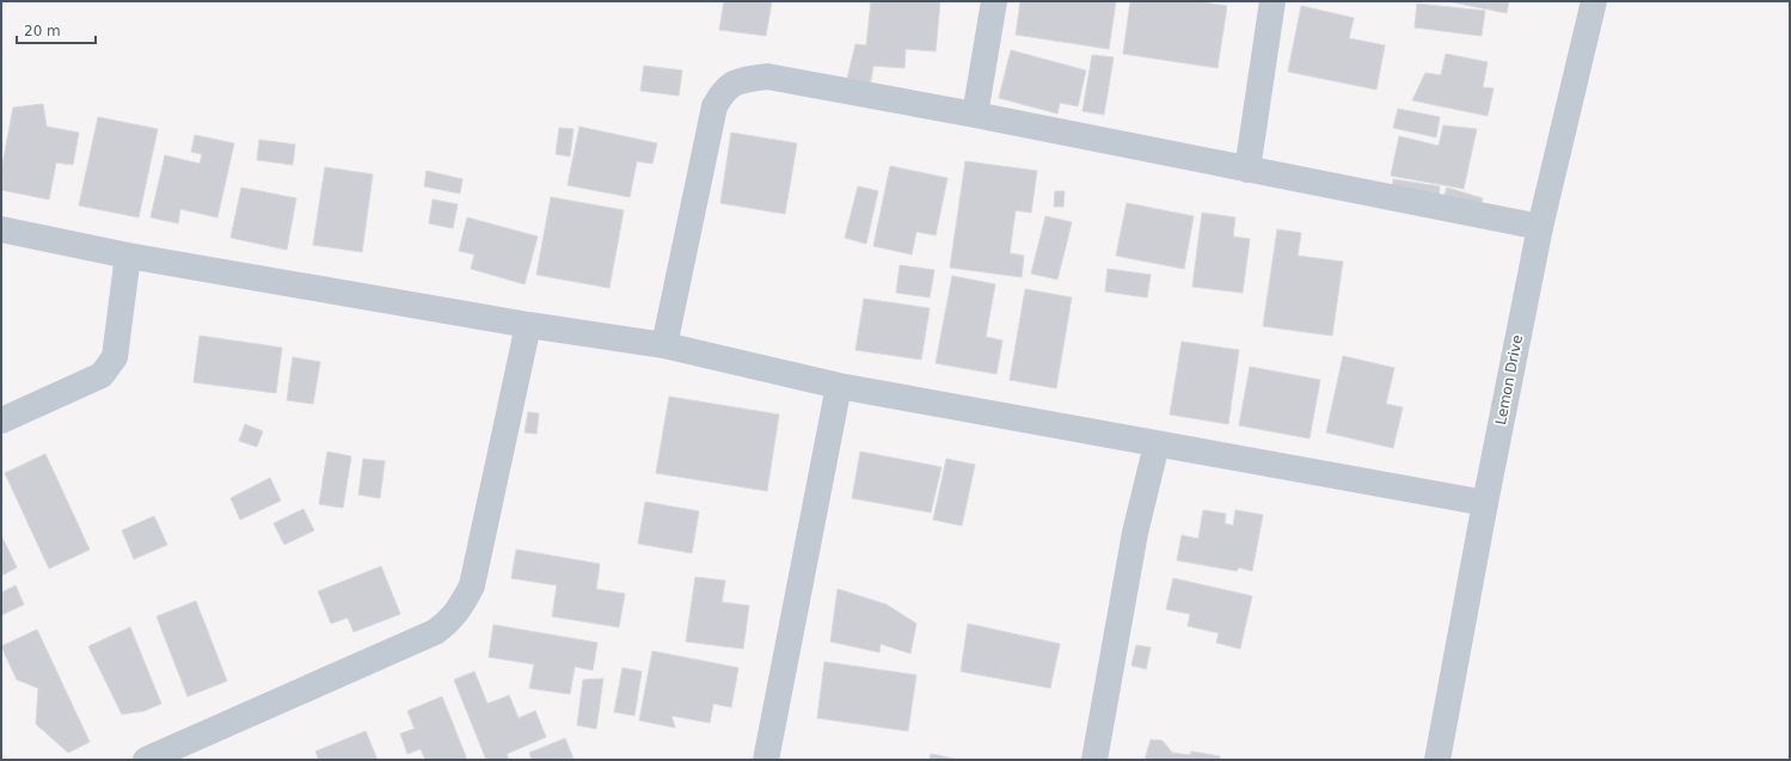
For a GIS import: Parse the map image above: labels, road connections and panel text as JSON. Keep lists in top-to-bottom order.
{
  "streets": {
    "street": ["Lemon Drive"]
  },
  "scale_bar": "20 m"
}
